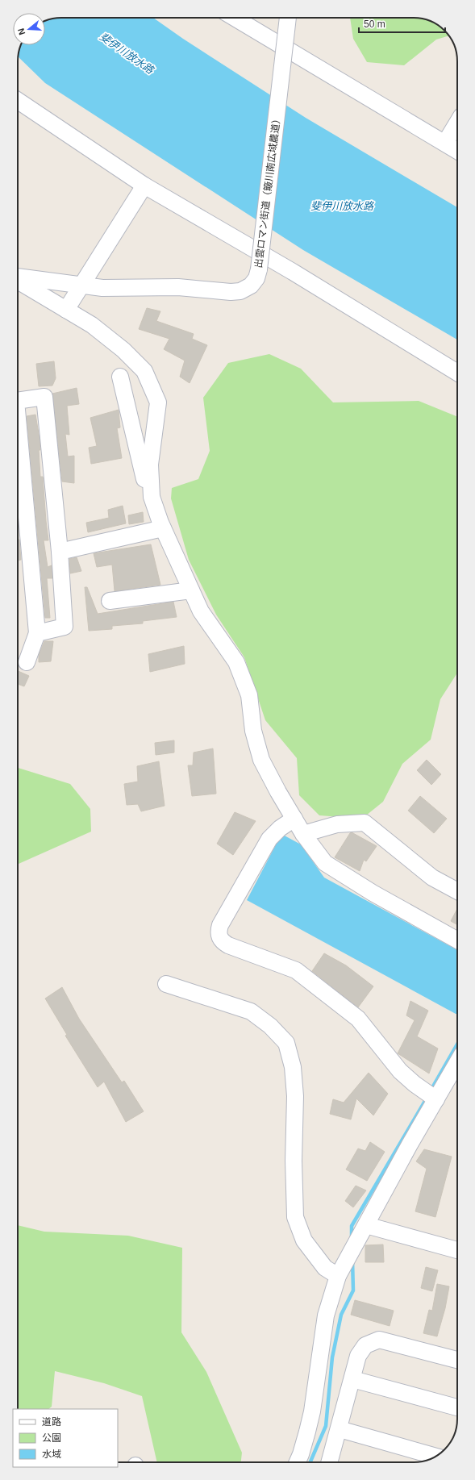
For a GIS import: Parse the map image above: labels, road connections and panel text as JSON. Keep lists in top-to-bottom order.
{
  "streets": {
    "street": ["出雲ロマン街道（簸川南広域農道）"]
  },
  "water": ["斐伊川放水路"],
  "legend": ["道路", "公園", "水域"],
  "scale_bar": "50 m",
  "north": "left"
}
